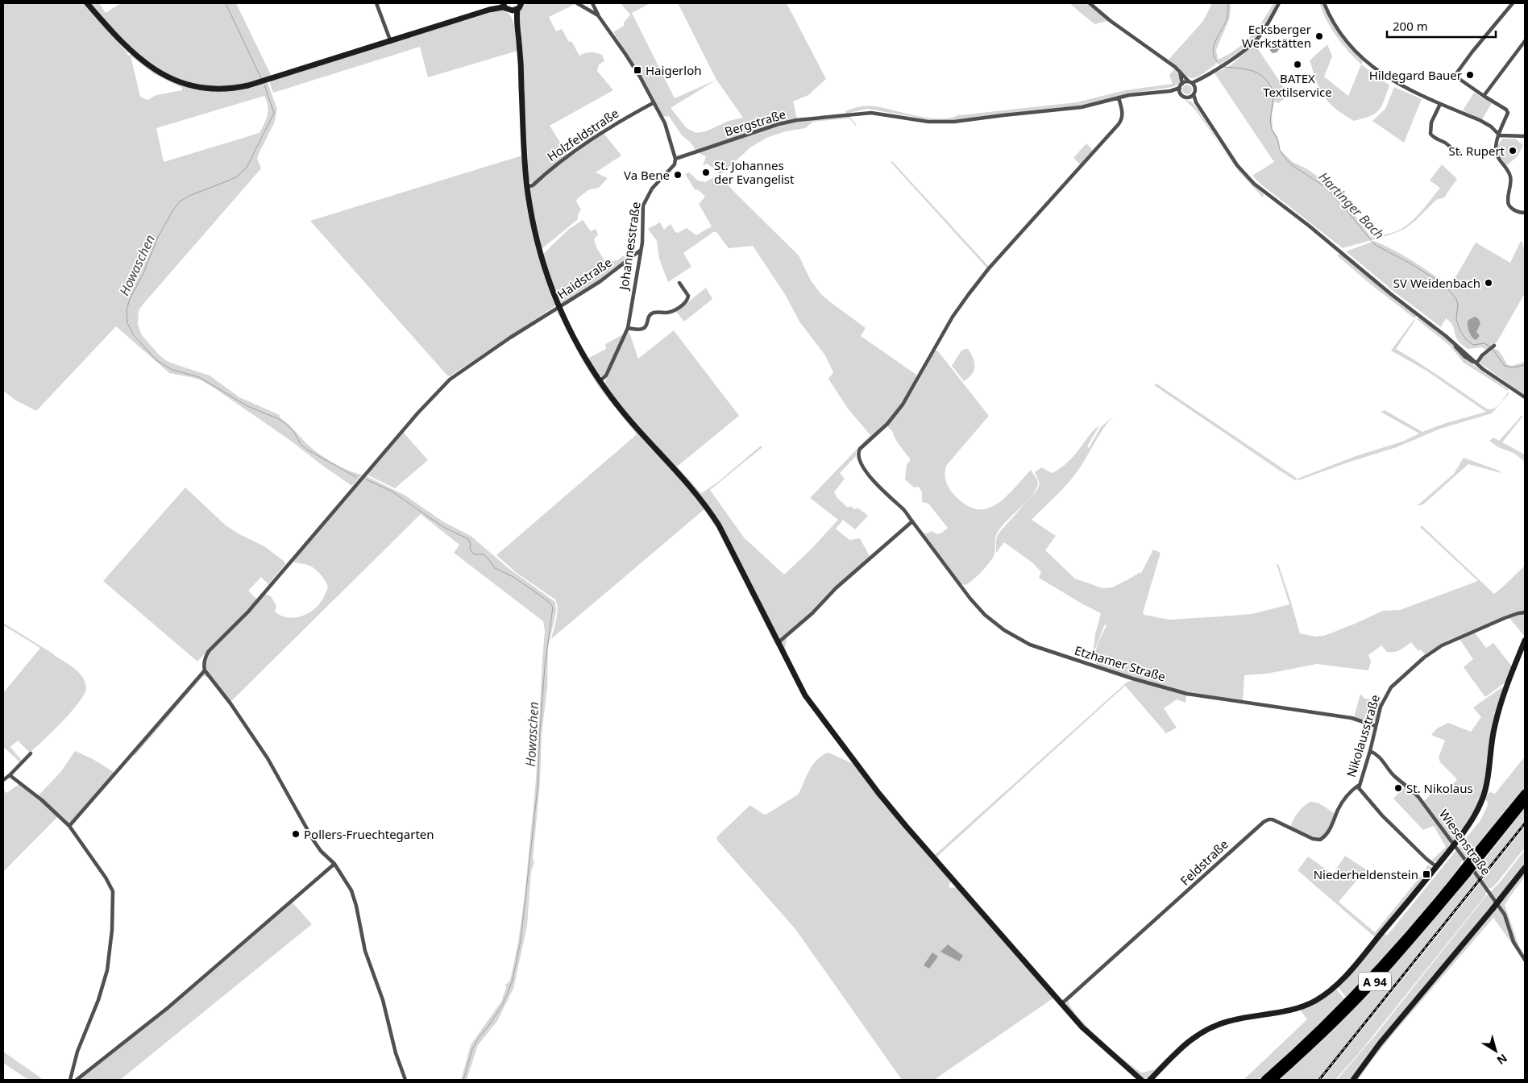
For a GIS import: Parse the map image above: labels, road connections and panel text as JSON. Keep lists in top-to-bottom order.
{
  "streets": {
    "highway": ["A 94"],
    "street": [
      "Bergstraße",
      "Holzfeldstraße",
      "Johannesstraße",
      "Haidstraße",
      "Etzhamer Straße",
      "Nikolausstraße",
      "Wiesenstraße",
      "Feldstraße"
    ]
  },
  "crossings": [
    ["Bergstraße", "Johannesstraße"],
    ["Bergstraße", "Etzhamer Straße"],
    ["Johannesstraße", "Haidstraße"],
    ["Etzhamer Straße", "Nikolausstraße"],
    ["Nikolausstraße", "Wiesenstraße"],
    ["Nikolausstraße", "Feldstraße"]
  ],
  "water": ["Hartinger Bach", "Howaschen"],
  "places": {
    "other": [
      "Ecksberger Werkstätten",
      "BATEX Textilservice",
      "Hildegard Bauer",
      "St. Rupert",
      "St. Johannes der Evangelist",
      "Va Bene",
      "SV Weidenbach",
      "St. Nikolaus",
      "Pollers-Fruechtegarten"
    ],
    "transit": ["Haigerloh", "Niederheldenstein"]
  },
  "scale_bar": "200 m",
  "north": "bottom right"
}
